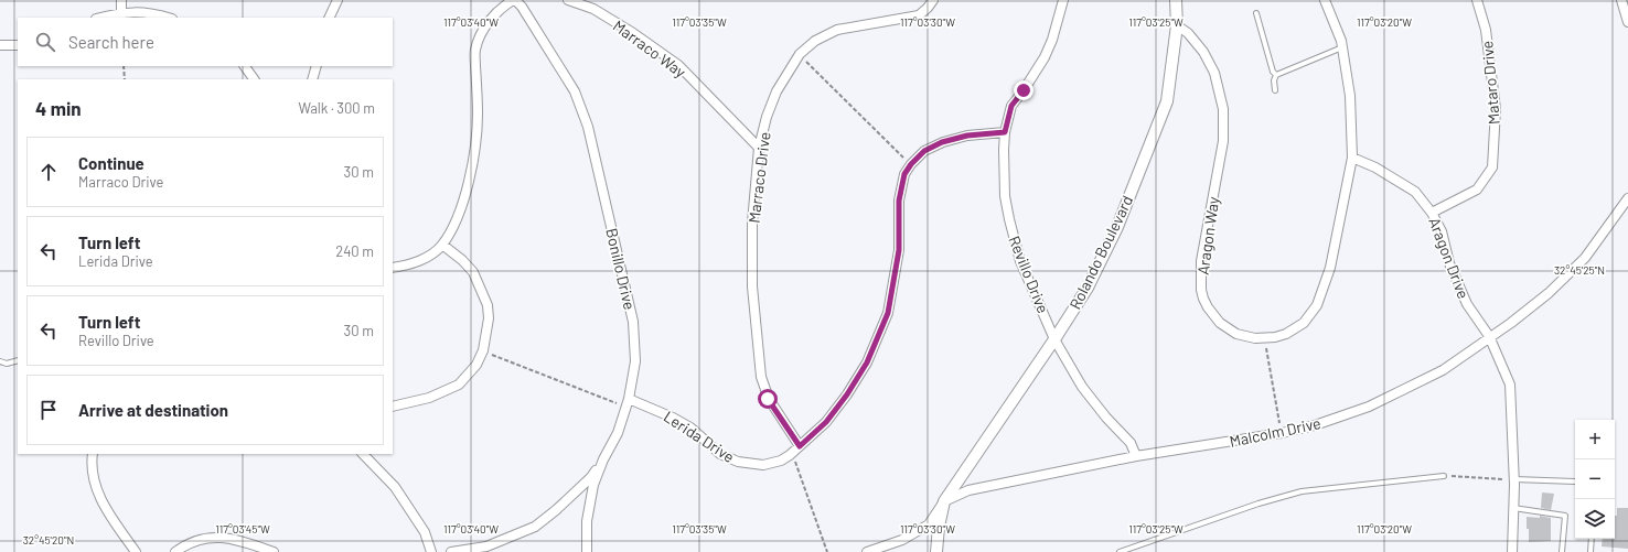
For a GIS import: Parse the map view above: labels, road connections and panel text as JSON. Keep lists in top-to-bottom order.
{
  "streets": {
    "street": [
      "Marraco Way",
      "Mataro Drive",
      "Marraco Drive",
      "Aragon Way",
      "Rolando Boulevard",
      "Aragon Drive",
      "Bonillo Drive",
      "Revillo Drive",
      "Malcolm Drive",
      "Lerida Drive"
    ]
  },
  "crossings": [
    ["Marraco Way", "Marraco Drive"],
    ["Mataro Drive", "Aragon Drive"],
    ["Marraco Drive", "Lerida Drive"],
    ["Aragon Way", "Rolando Boulevard"],
    ["Aragon Way", "Aragon Drive"],
    ["Rolando Boulevard", "Revillo Drive"],
    ["Rolando Boulevard", "Malcolm Drive"],
    ["Aragon Drive", "Malcolm Drive"],
    ["Bonillo Drive", "Lerida Drive"],
    ["Revillo Drive", "Malcolm Drive"],
    ["Revillo Drive", "Lerida Drive"]
  ],
  "page": {
    "search": "Search here",
    "heading": ["4 min", "Walk · 300 m"],
    "list": [
      ["Continue", "Marraco Drive", "30 m"],
      ["Turn left", "Lerida Drive", "240 m"],
      ["Turn left", "Revillo Drive", "30 m"],
      "Arrive at destination"
    ],
    "map_buttons": ["+", "−"]
  },
  "coordinates": [
    "117°03'40\"W",
    "117°03'35\"W",
    "117°03'30\"W",
    "117°03'25\"W",
    "117°03'20\"W",
    "32°45'25\"N",
    "117°03'45\"W",
    "32°45'20\"N"
  ]
}
